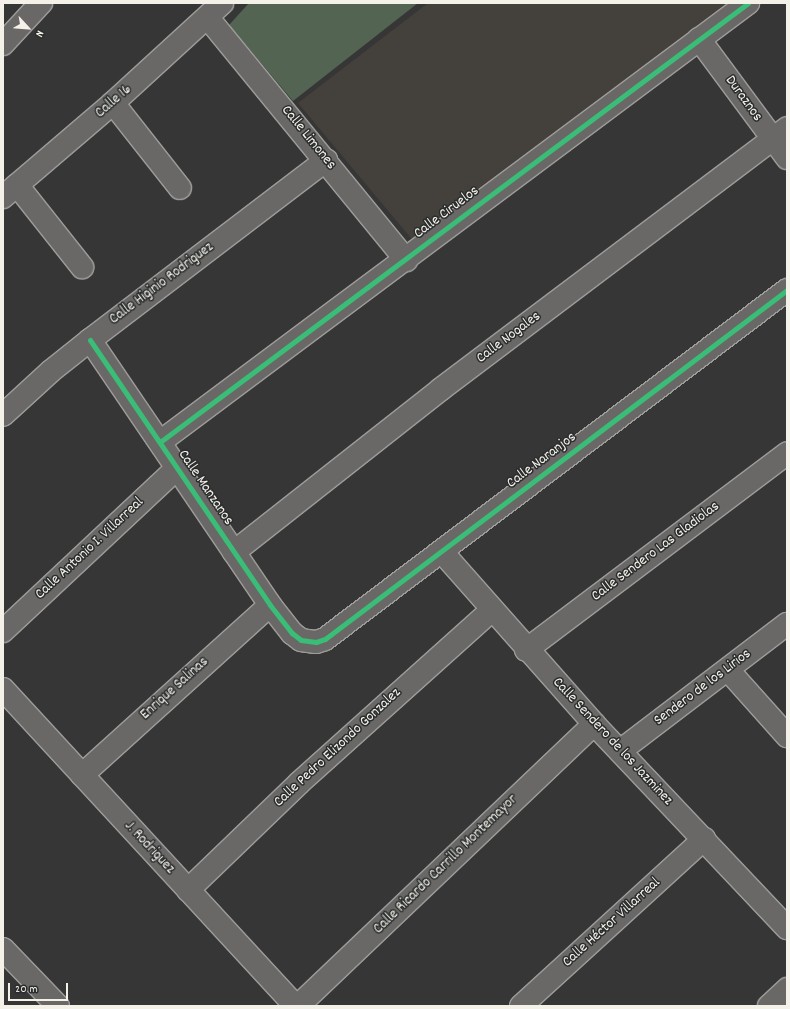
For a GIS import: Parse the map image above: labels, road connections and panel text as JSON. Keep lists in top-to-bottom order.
{
  "streets": {
    "street": [
      "Duraznos",
      "Calle 16",
      "Calle Limones",
      "Calle Ciruelos",
      "Calle Higinio Rodriguez",
      "Calle Nogales",
      "Calle Naranjos",
      "Calle Manzanos",
      "Calle Antonio I. Villarreal",
      "Calle Sendero Las Gladiolas",
      "Sendero de los Lirios",
      "Enrique Salinas",
      "Calle Sendero de los Jazminez",
      "Calle Pedro Elizondo Gonzalez",
      "J. Rodriguez",
      "Calle Ricardo Carrillo Montemayor",
      "Calle Héctor Villarreal"
    ]
  },
  "crossings": [
    ["Duraznos", "Calle Ciruelos"],
    ["Duraznos", "Calle Nogales"],
    ["Calle 16", "Calle Limones"],
    ["Calle Limones", "Calle Ciruelos"],
    ["Calle Limones", "Calle Higinio Rodriguez"],
    ["Calle Ciruelos", "Calle Manzanos"],
    ["Calle Higinio Rodriguez", "Calle Manzanos"],
    ["Calle Nogales", "Calle Manzanos"],
    ["Calle Naranjos", "Calle Manzanos"],
    ["Calle Naranjos", "Calle Sendero de los Jazminez"],
    ["Calle Manzanos", "Calle Antonio I. Villarreal"],
    ["Calle Manzanos", "Enrique Salinas"],
    ["Calle Sendero Las Gladiolas", "Calle Sendero de los Jazminez"],
    ["Sendero de los Lirios", "Calle Sendero de los Jazminez"],
    ["Enrique Salinas", "J. Rodriguez"],
    ["Calle Sendero de los Jazminez", "Calle Pedro Elizondo Gonzalez"],
    ["Calle Sendero de los Jazminez", "Calle Ricardo Carrillo Montemayor"],
    ["Calle Sendero de los Jazminez", "Calle Héctor Villarreal"],
    ["Calle Pedro Elizondo Gonzalez", "J. Rodriguez"],
    ["J. Rodriguez", "Calle Ricardo Carrillo Montemayor"]
  ],
  "scale_bar": "20 m",
  "north": "bottom right"
}
